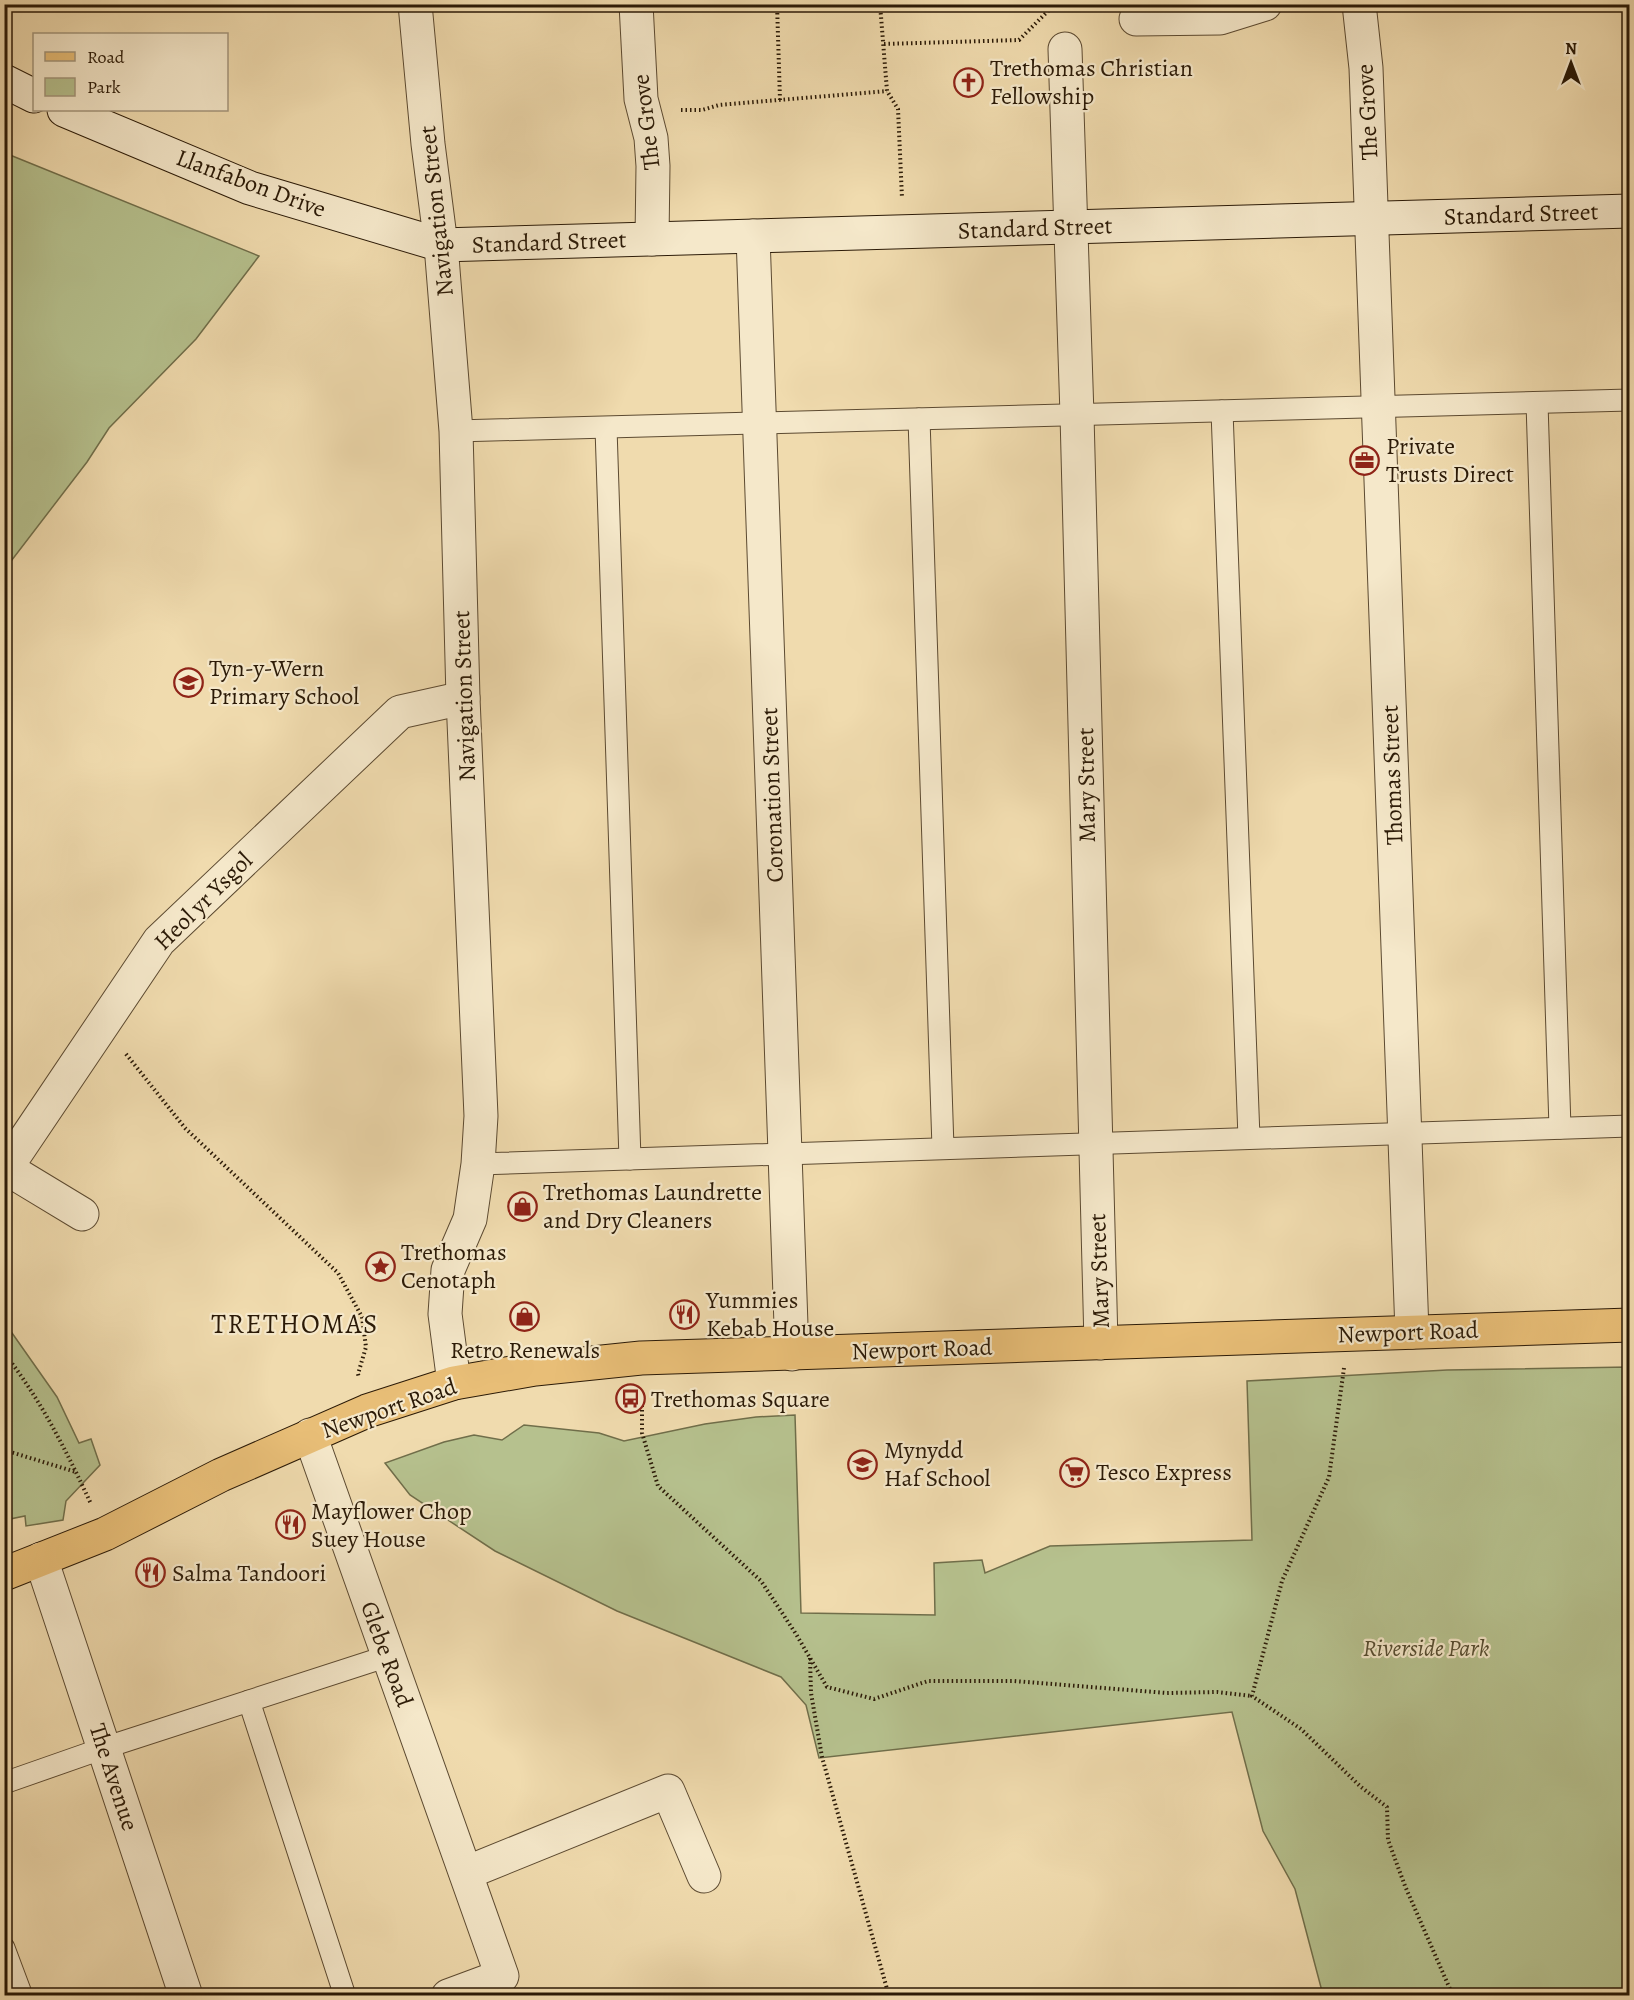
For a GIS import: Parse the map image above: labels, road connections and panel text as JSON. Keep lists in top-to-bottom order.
{
  "streets": {
    "main road": ["Newport Road"],
    "street": [
      "The Grove",
      "Llanfabon Drive",
      "Navigation Street",
      "Standard Street",
      "Thomas Street",
      "Mary Street",
      "Coronation Street",
      "Heol yr Ysgol",
      "Glebe Road",
      "The Avenue"
    ]
  },
  "crossings": [
    ["The Grove", "Standard Street"],
    ["The Grove", "Thomas Street"],
    ["Llanfabon Drive", "Navigation Street"],
    ["Llanfabon Drive", "Standard Street"],
    ["Navigation Street", "Standard Street"],
    ["Navigation Street", "Heol yr Ysgol"],
    ["Navigation Street", "Newport Road"],
    ["Standard Street", "Thomas Street"],
    ["Standard Street", "Mary Street"],
    ["Standard Street", "Coronation Street"],
    ["Thomas Street", "Newport Road"],
    ["Mary Street", "Newport Road"],
    ["Coronation Street", "Newport Road"],
    ["Newport Road", "Glebe Road"],
    ["Newport Road", "The Avenue"]
  ],
  "districts": ["TRETHOMAS"],
  "parks": ["Riverside Park"],
  "places": {
    "church": ["Trethomas Christian Fellowship"],
    "office": ["Private Trusts Direct"],
    "school or university": ["Tyn-y-Wern Primary School", "Mynydd Haf School"],
    "shop": ["Trethomas Laundrette and Dry Cleaners", "Retro Renewals"],
    "place": ["Trethomas Cenotaph"],
    "restaurant": ["Yummies Kebab House", "Mayflower Chop Suey House", "Salma Tandoori"],
    "bus stop": ["Trethomas Square"],
    "supermarket": ["Tesco Express"]
  },
  "legend": ["Road", "Park"],
  "north": "top"
}
